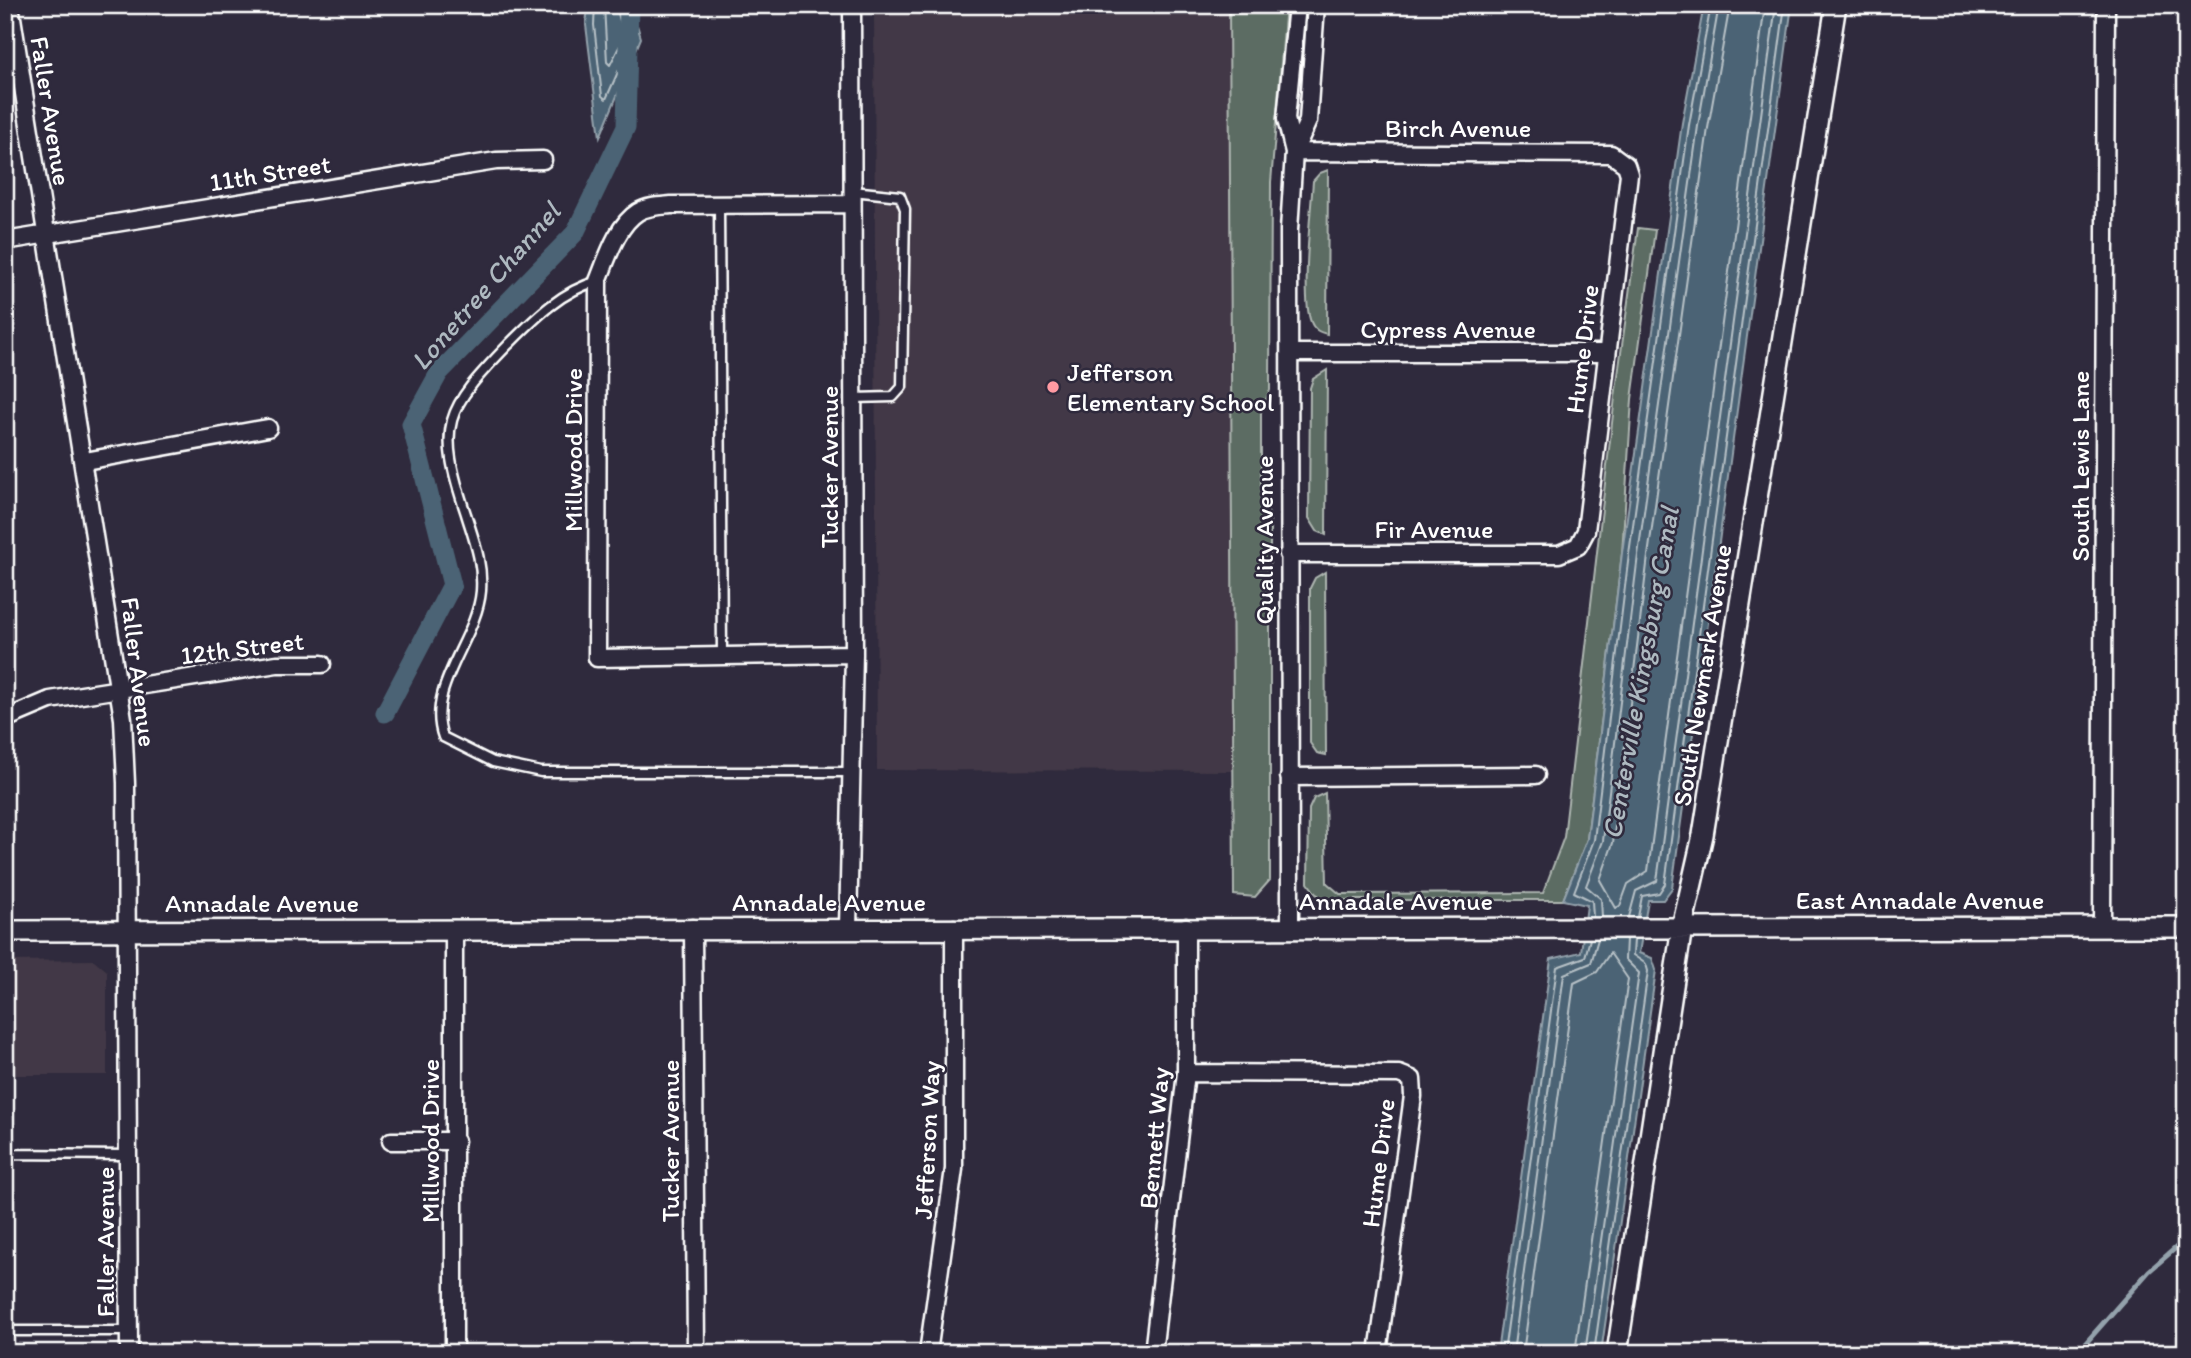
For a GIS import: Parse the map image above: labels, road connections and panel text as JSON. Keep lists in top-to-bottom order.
{
  "streets": {
    "street": [
      "Faller Avenue",
      "Birch Avenue",
      "11th Street",
      "Cypress Avenue",
      "Hume Drive",
      "Millwood Drive",
      "South Lewis Lane",
      "Tucker Avenue",
      "Fir Avenue",
      "Quality Avenue",
      "12th Street",
      "South Newmark Avenue",
      "East Annadale Avenue",
      "Annadale Avenue",
      "Bennett Way",
      "Jefferson Way"
    ]
  },
  "crossings": [
    ["Faller Avenue", "11th Street"],
    ["Faller Avenue", "12th Street"],
    ["Faller Avenue", "Annadale Avenue"],
    ["Birch Avenue", "Hume Drive"],
    ["Birch Avenue", "Quality Avenue"],
    ["Cypress Avenue", "Hume Drive"],
    ["Cypress Avenue", "Quality Avenue"],
    ["Hume Drive", "Fir Avenue"],
    ["Hume Drive", "Bennett Way"],
    ["Millwood Drive", "Tucker Avenue"],
    ["Millwood Drive", "Annadale Avenue"],
    ["South Lewis Lane", "East Annadale Avenue"],
    ["Tucker Avenue", "Annadale Avenue"],
    ["Fir Avenue", "Quality Avenue"],
    ["Quality Avenue", "Annadale Avenue"],
    ["South Newmark Avenue", "East Annadale Avenue"],
    ["East Annadale Avenue", "Annadale Avenue"],
    ["Annadale Avenue", "Bennett Way"],
    ["Annadale Avenue", "Jefferson Way"]
  ],
  "water": ["Lonetree Channel", "Centerville Kingsburg Canal"],
  "places": ["Jefferson Elementary School"]
}
